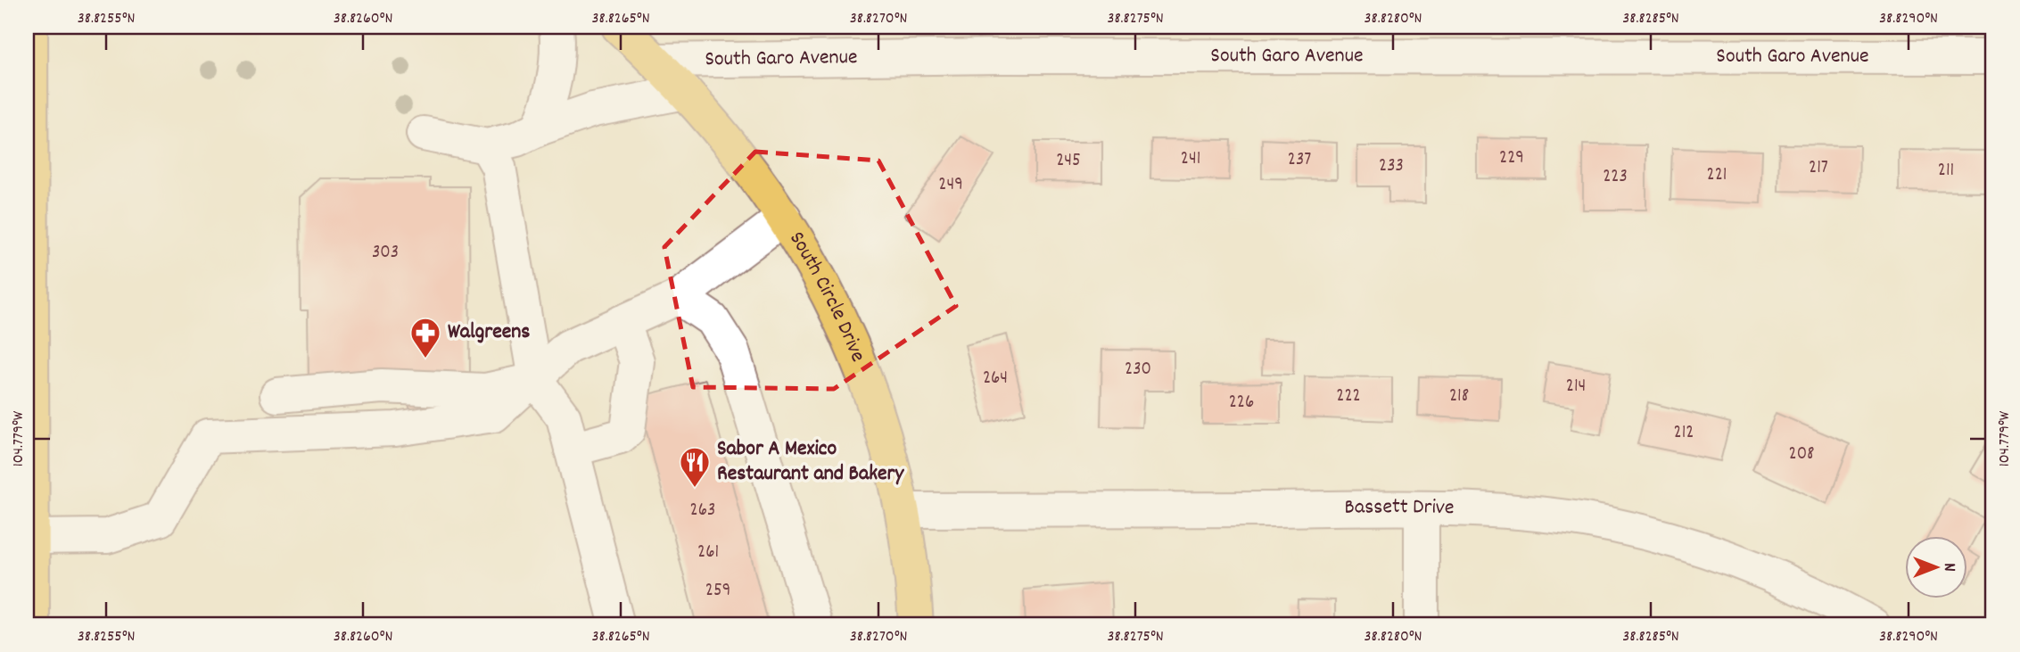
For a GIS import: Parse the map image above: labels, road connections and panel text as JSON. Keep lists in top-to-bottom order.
{
  "streets": {
    "main road": ["South Circle Drive"],
    "street": ["South Garo Avenue", "Bassett Drive"]
  },
  "crossings": [
    ["South Garo Avenue", "South Circle Drive"],
    ["South Circle Drive", "Bassett Drive"]
  ],
  "places": {
    "pharmacy": ["Walgreens"],
    "restaurant": ["Sabor A Mexico Restaurant and Bakery"]
  },
  "house_numbers": [
    "229",
    "241",
    "237",
    "245",
    "233",
    "217",
    "211",
    "221",
    "223",
    "249",
    "303",
    "230",
    "264",
    "214",
    "222",
    "218",
    "226",
    "212",
    "208",
    "263",
    "261",
    "259"
  ],
  "north": "right",
  "coordinates": [
    "38.8255°N",
    "38.8260°N",
    "38.8265°N",
    "38.8270°N",
    "38.8275°N",
    "38.8280°N",
    "38.8285°N",
    "38.8290°N",
    "104.779°W"
  ]
}
